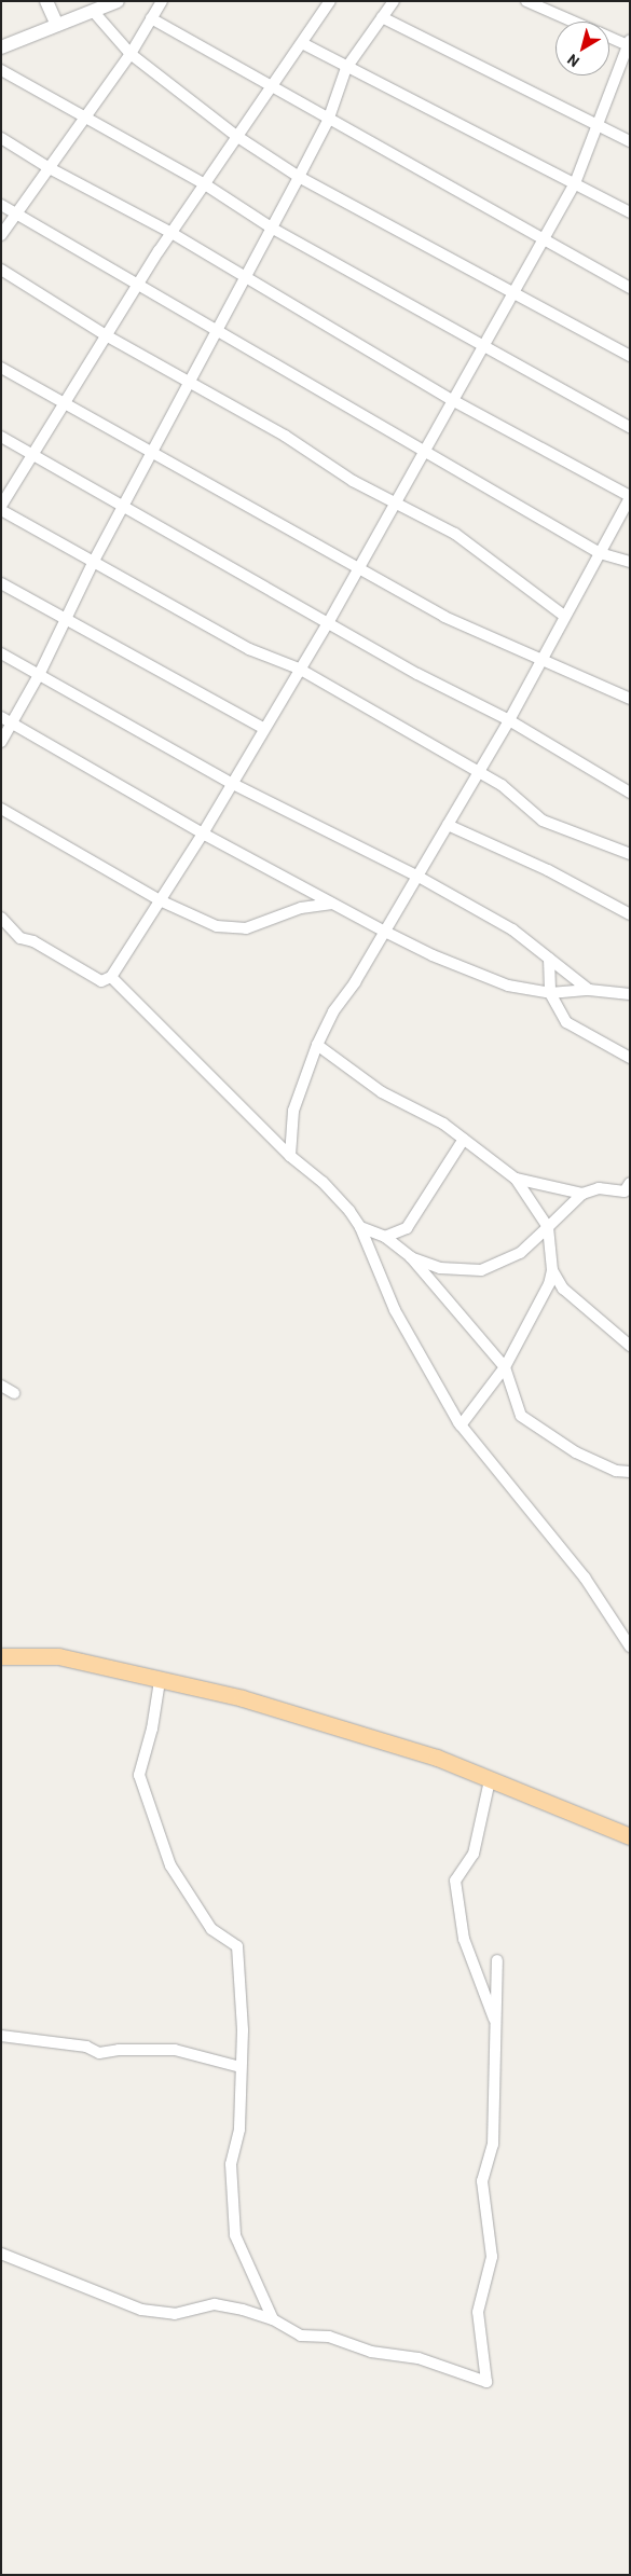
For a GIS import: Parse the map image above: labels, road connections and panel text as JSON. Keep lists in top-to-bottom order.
{
  "north": "bottom left"
}
